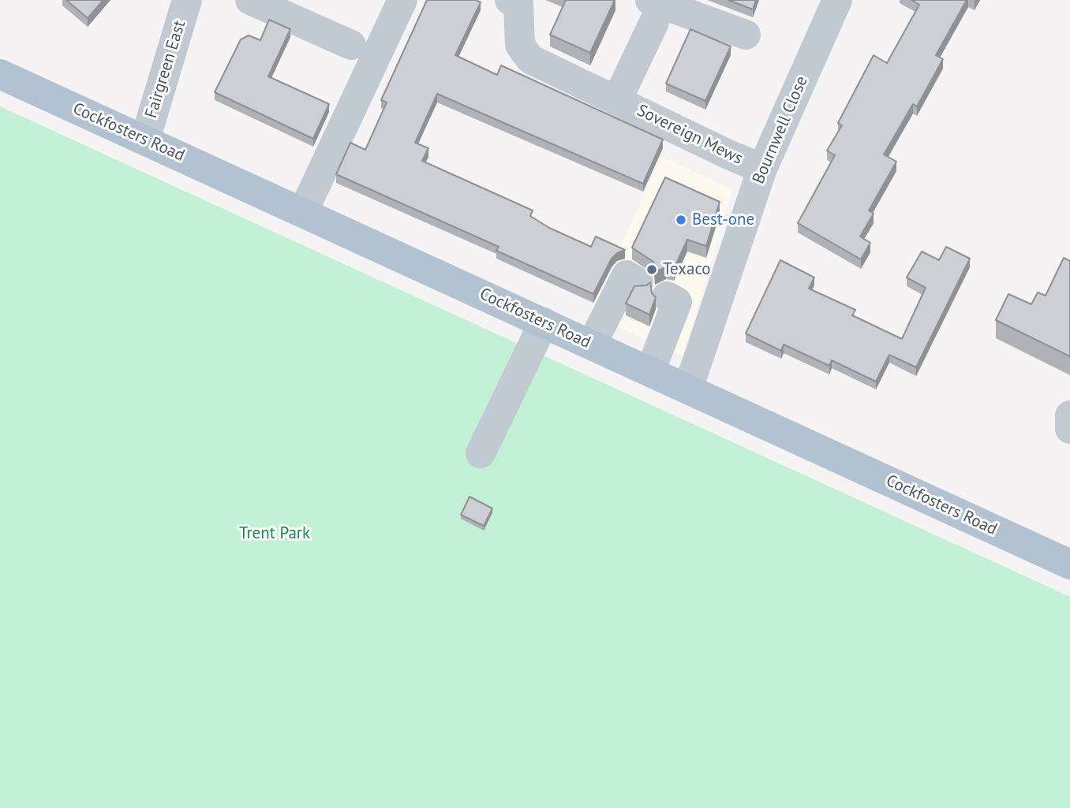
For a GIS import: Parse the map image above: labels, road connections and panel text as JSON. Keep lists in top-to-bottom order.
{
  "streets": {
    "main road": ["Cockfosters Road"],
    "street": ["Fairgreen East", "Bournwell Close", "Sovereign Mews"]
  },
  "crossings": [
    ["Fairgreen East", "Cockfosters Road"],
    ["Bournwell Close", "Cockfosters Road"],
    ["Bournwell Close", "Sovereign Mews"]
  ],
  "parks": ["Trent Park"],
  "places": ["Best-one", "Texaco"]
}
